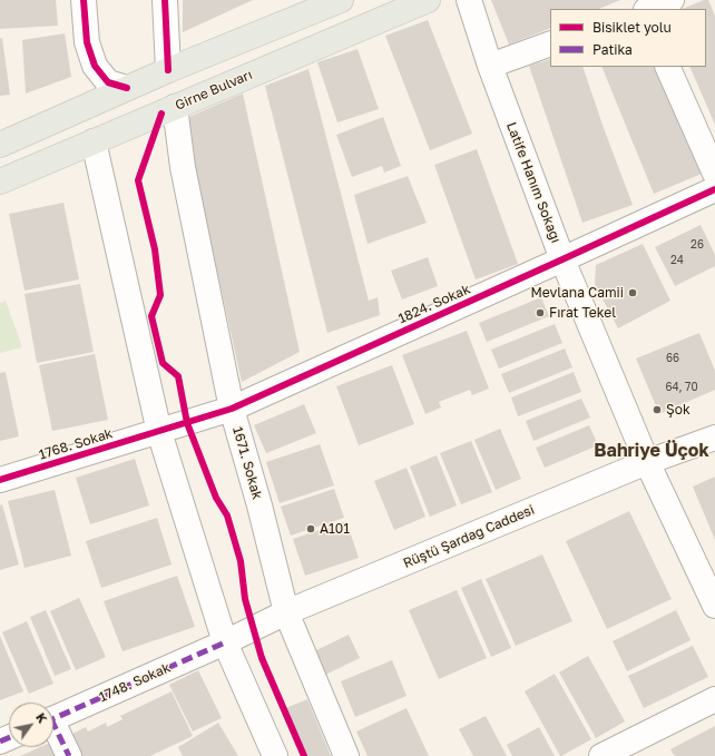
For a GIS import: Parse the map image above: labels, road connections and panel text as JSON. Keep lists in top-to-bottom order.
{
  "streets": {
    "main road": ["Girne Bulvarı"],
    "street": [
      "Latife Hanım Sokağı",
      "1824. Sokak",
      "1768. Sokak",
      "1671. Sokak",
      "Rüştü Şardağ Caddesi",
      "1748. Sokak"
    ]
  },
  "crossings": [
    ["Girne Bulvarı", "1671. Sokak"],
    ["Latife Hanım Sokağı", "1824. Sokak"],
    ["Latife Hanım Sokağı", "Rüştü Şardağ Caddesi"],
    ["1824. Sokak", "1768. Sokak"],
    ["1824. Sokak", "1671. Sokak"],
    ["1671. Sokak", "Rüştü Şardağ Caddesi"],
    ["Rüştü Şardağ Caddesi", "1748. Sokak"]
  ],
  "districts": ["Bahriye Üçok"],
  "places": [
    "Mevlana Camii",
    "Fırat Tekel",
    "Şok",
    "A101"
  ],
  "house_numbers": [
    "26",
    "24",
    "66",
    "64, 70"
  ],
  "legend": ["Bisiklet yolu", "Patika"],
  "north": "top right"
}
